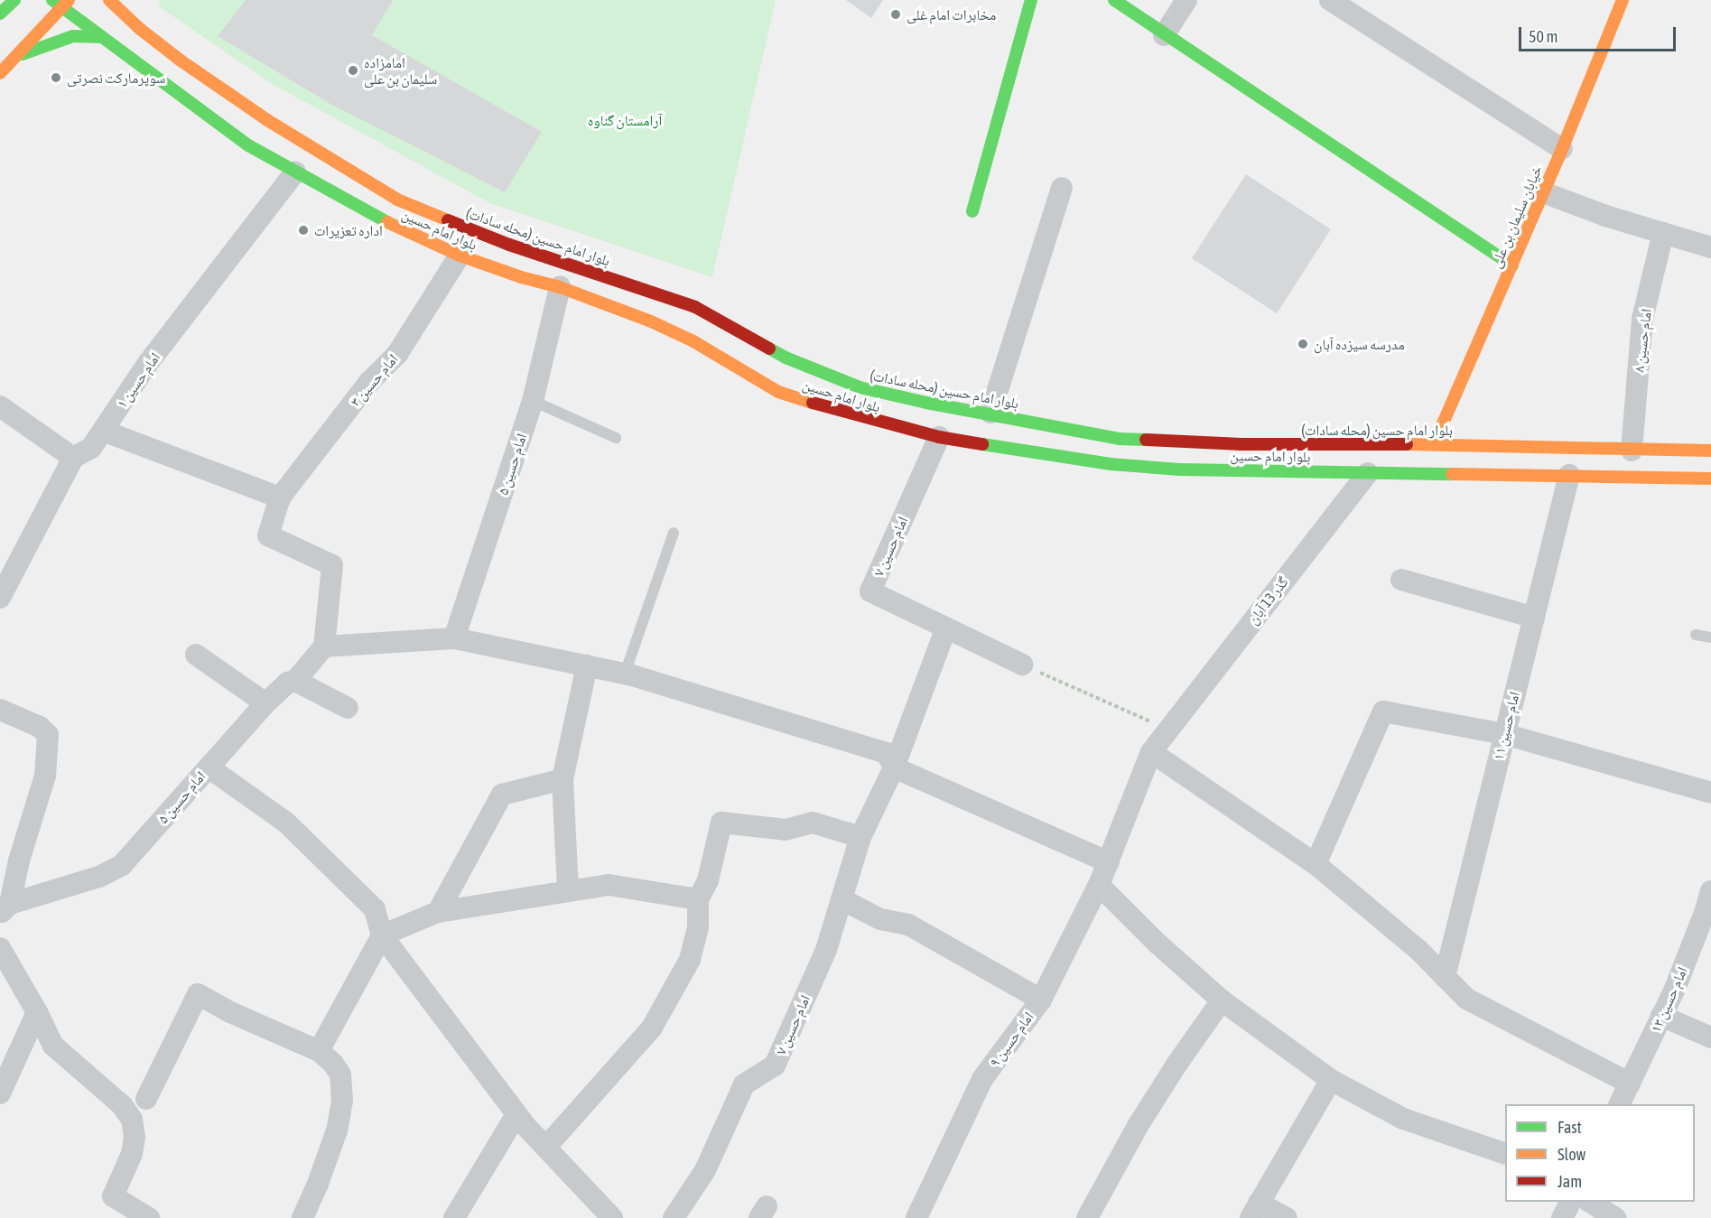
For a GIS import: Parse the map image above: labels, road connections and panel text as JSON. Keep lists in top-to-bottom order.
{
  "streets": {
    "street": [
      "خیابان سلیمان بن علی",
      "بلوار امام حسین",
      "بلوار امام حسین (محله سادات)",
      "امام حسین ۸",
      "امام حسین ۱",
      "امام حسین ۳",
      "امام حسین ۵",
      "امام حسین ۷",
      "گذر 13 آبان",
      "امام حسین ۱۱",
      "امام حسین ۱۳",
      "امام حسین ۹"
    ]
  },
  "crossings": [
    ["خیابان سلیمان بن علی", "بلوار امام حسین (محله سادات)"],
    ["بلوار امام حسین", "امام حسین ۱"],
    ["بلوار امام حسین", "امام حسین ۳"],
    ["بلوار امام حسین", "امام حسین ۵"],
    ["بلوار امام حسین", "امام حسین ۷"],
    ["بلوار امام حسین", "گذر 13 آبان"],
    ["بلوار امام حسین", "امام حسین ۱۱"],
    ["بلوار امام حسین (محله سادات)", "امام حسین ۸"],
    ["گذر 13 آبان", "امام حسین ۹"]
  ],
  "parks": ["آرامستان گناوه"],
  "places": [
    "مخابرات امام غلی",
    "امامزاده سلیمان بن علی",
    "سوپرمارکت نصرتی",
    "اداره تعزیرات",
    "مدرسه سیزده آبان"
  ],
  "legend": ["Fast", "Slow", "Jam"],
  "scale_bar": "50 m"
}
